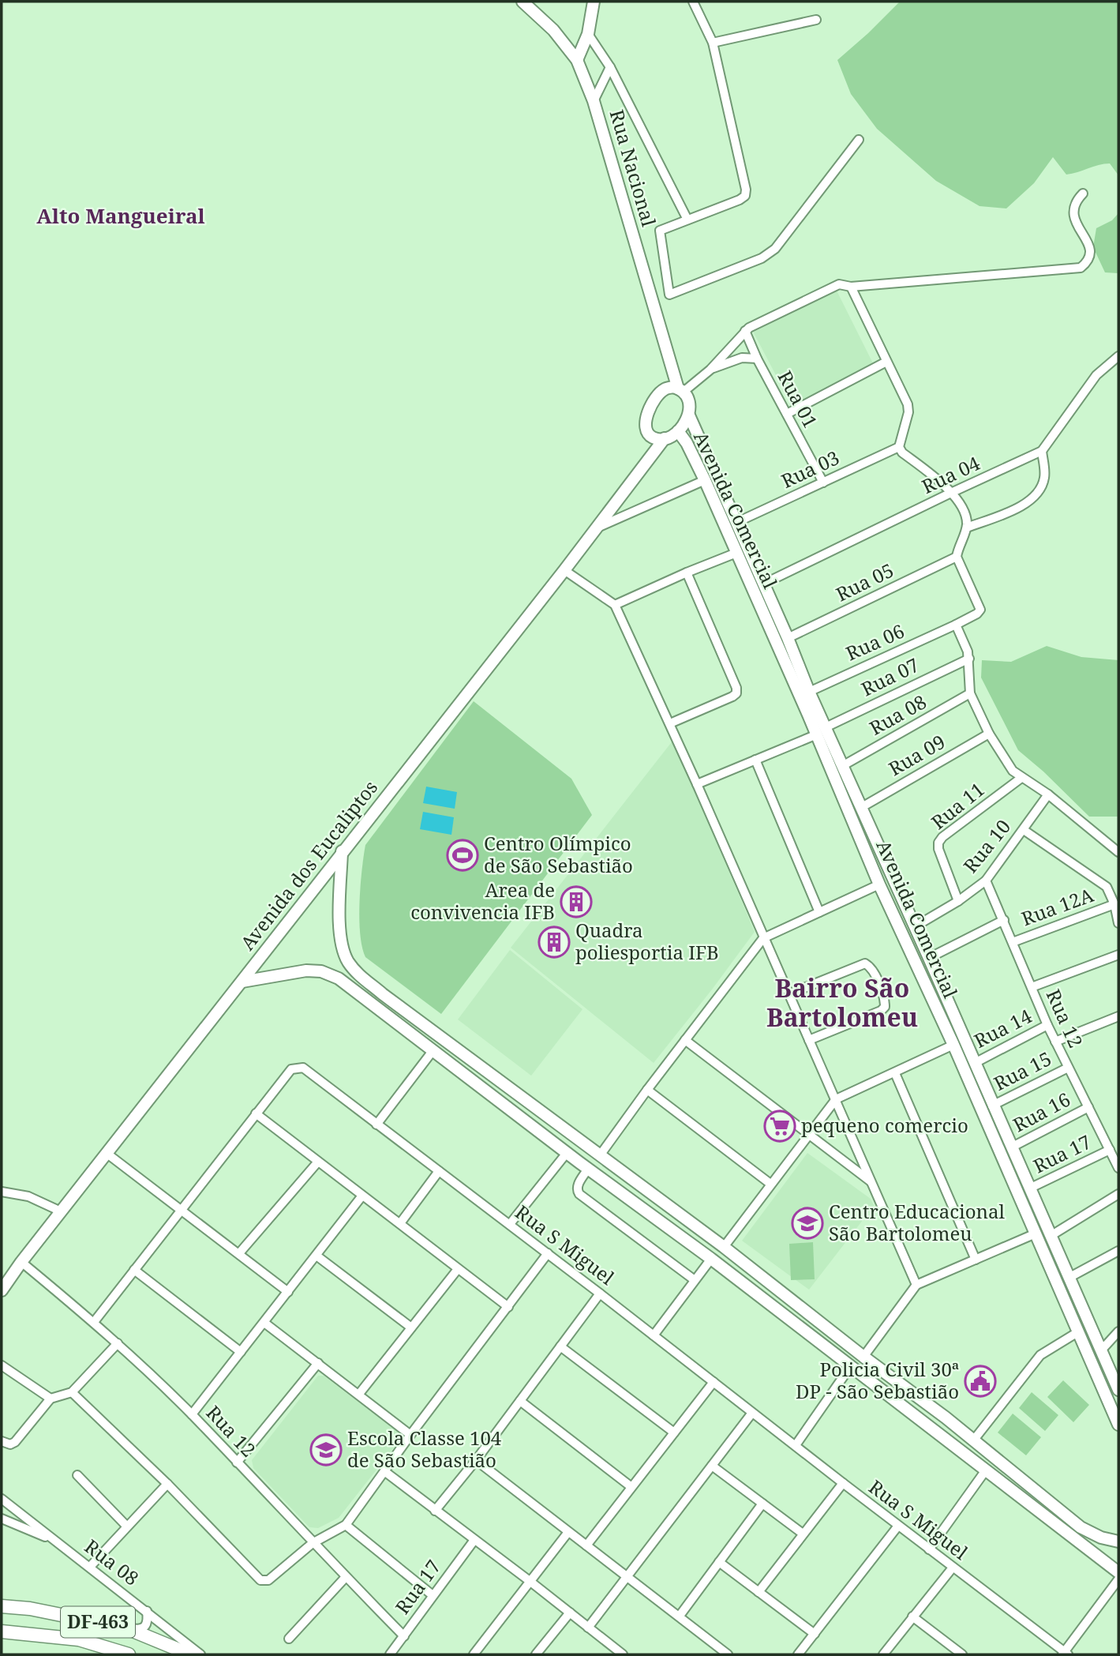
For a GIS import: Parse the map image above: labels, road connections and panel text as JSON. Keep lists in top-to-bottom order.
{
  "streets": {
    "main road": ["DF-463"],
    "street": [
      "Rua Nacional",
      "Rua 01",
      "Rua 03",
      "Rua 04",
      "Avenida Comercial",
      "Rua 05",
      "Rua 06",
      "Rua 07",
      "Rua 08",
      "Rua 09",
      "Rua 11",
      "Rua 10",
      "Avenida dos Eucaliptos",
      "Rua 12A",
      "Rua 12",
      "Rua 14",
      "Rua 15",
      "Rua 16",
      "Rua 17",
      "Rua S Miguel"
    ]
  },
  "crossings": [
    ["Rua Nacional", "Avenida Comercial"],
    ["Rua Nacional", "Avenida dos Eucaliptos"],
    ["Rua 01", "Rua 03"],
    ["Rua 03", "Avenida Comercial"],
    ["Rua 04", "Avenida Comercial"],
    ["Avenida Comercial", "Rua 05"],
    ["Avenida Comercial", "Rua 06"],
    ["Avenida Comercial", "Rua 07"],
    ["Avenida Comercial", "Rua 08"],
    ["Avenida Comercial", "Rua 09"],
    ["Avenida Comercial", "Rua 10"],
    ["Avenida Comercial", "Avenida dos Eucaliptos"],
    ["Avenida Comercial", "Rua 14"],
    ["Avenida Comercial", "Rua 15"],
    ["Avenida Comercial", "Rua 16"],
    ["Avenida Comercial", "Rua 17"],
    ["Rua 05", "Rua 06"],
    ["Rua 11", "Rua 10"],
    ["Rua 10", "Rua 12"],
    ["Avenida dos Eucaliptos", "Rua 12"],
    ["Rua 12A", "Rua 12"],
    ["Rua 12", "Rua 14"],
    ["Rua 12", "Rua 15"],
    ["Rua 12", "Rua 16"],
    ["Rua 12", "Rua 17"],
    ["Rua 12", "Rua S Miguel"]
  ],
  "districts": ["Alto Mangueiral", "Bairro São Bartolomeu"],
  "places": {
    "sports": ["Centro Olímpico de São Sebastião"],
    "building": ["Area de convivencia IFB", "Quadra poliesportia IFB"],
    "supermarket": ["pequeno comercio"],
    "school or university": ["Centro Educacional São Bartolomeu", "Escola Classe 104 de São Sebastião"],
    "public building": ["Policia Civil 30ª DP - São Sebastião"]
  }
}
